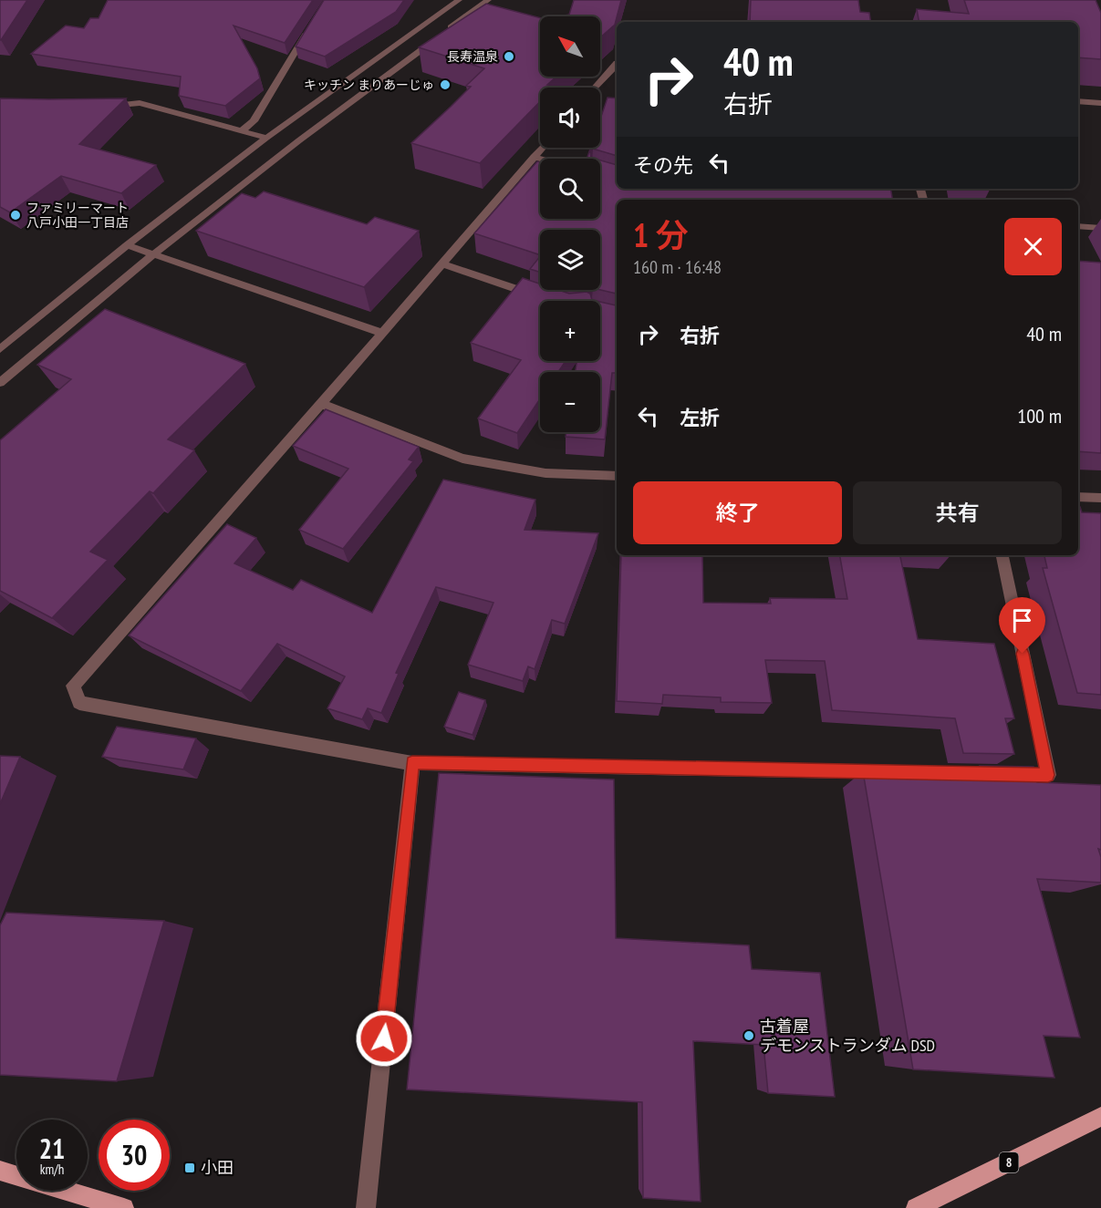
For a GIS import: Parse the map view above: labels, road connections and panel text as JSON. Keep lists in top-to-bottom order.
{
  "streets": {
    "main road": ["8"]
  },
  "places": {
    "other": [
      "長寿温泉",
      "キッチン まりあーじゅ",
      "ファミリーマート 八戸小田一丁目店",
      "古着屋 デモンストランダム DSD"
    ],
    "transit": ["小田"]
  },
  "north": "top left",
  "page": {
    "map_buttons": ["+", "−"],
    "turn": ["40 m", "右折"],
    "then": "その先",
    "heading": ["1 分", "160 m · 16:48"],
    "list": [
      {
        "name": "右折",
        "value": "40 m"
      },
      {
        "name": "左折",
        "value": "100 m"
      }
    ],
    "buttons": ["終了", "共有"],
    "speed": "21 km/h",
    "limit": "30"
  }
}
